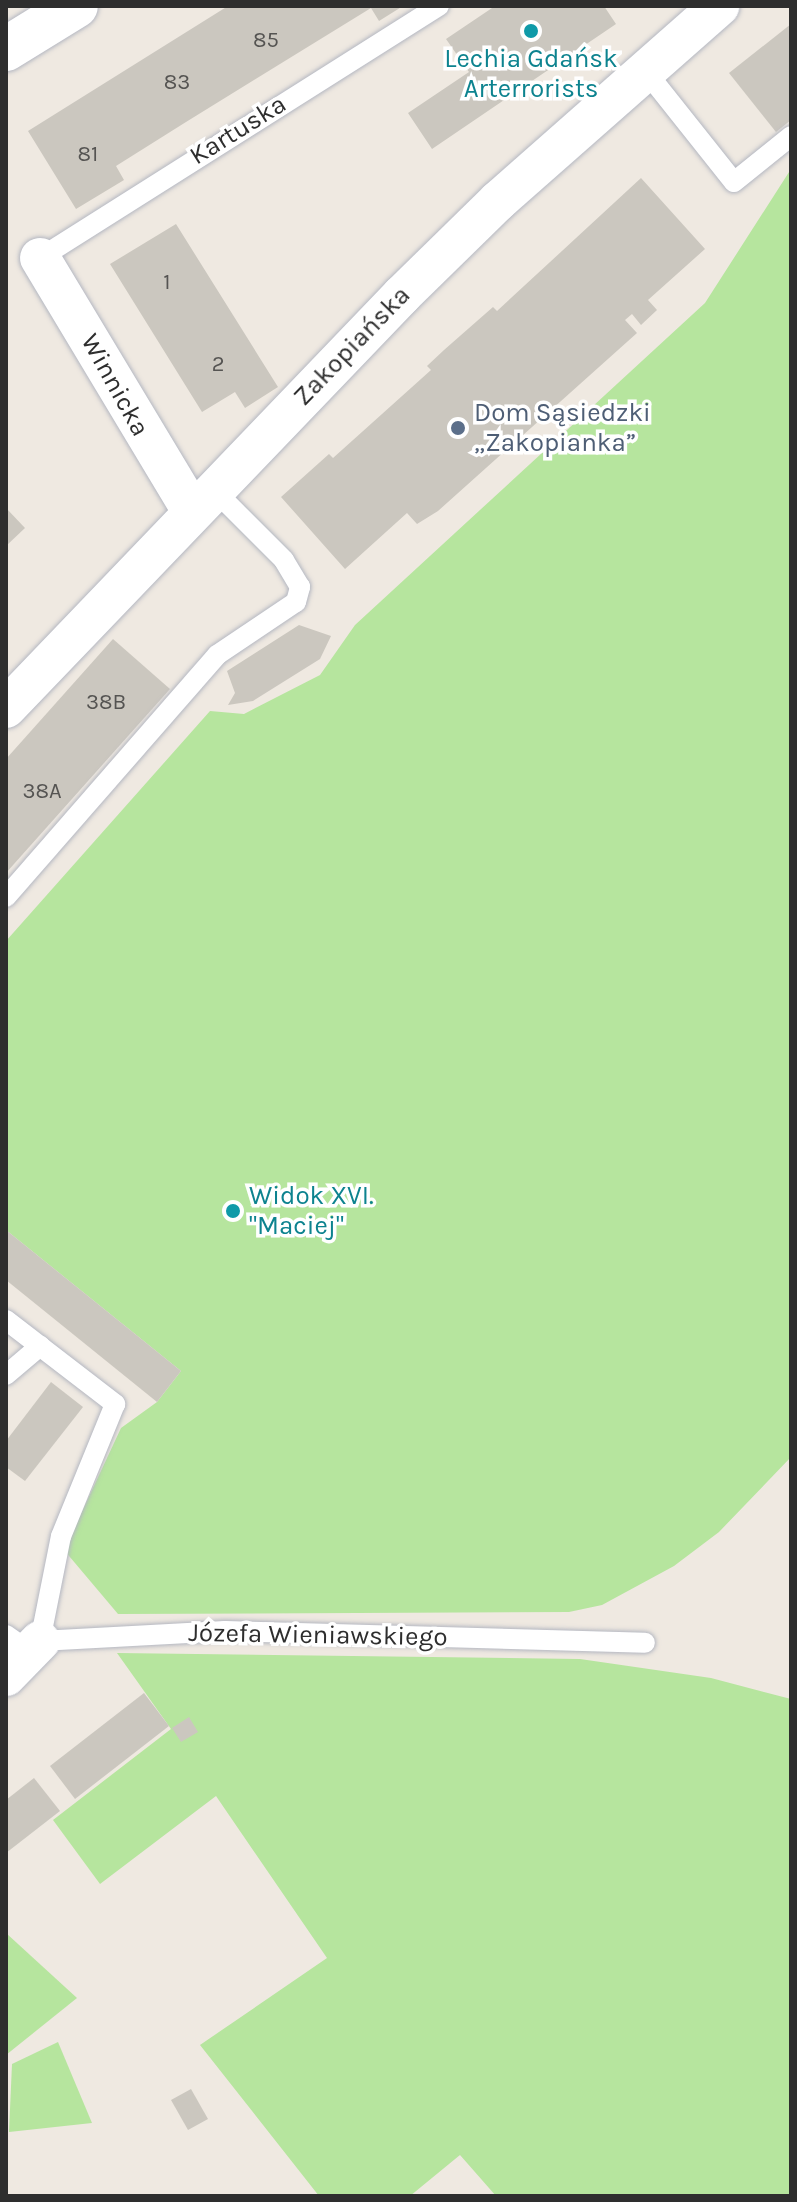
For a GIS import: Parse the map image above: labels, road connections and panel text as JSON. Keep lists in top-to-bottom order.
{
  "streets": {
    "street": ["Zakopiańska", "Winnicka"],
    "lane": ["Kartuska", "Józefa Wieniawskiego"]
  },
  "crossings": [
    ["Kartuska", "Winnicka"],
    ["Zakopiańska", "Winnicka"]
  ],
  "places": ["Lechia Gdańsk Arterrorists", "Dom Sąsiedzki „Zakopianka”", "Widok XVI. \"Maciej\""],
  "house_numbers": [
    "85",
    "83",
    "81",
    "1",
    "2",
    "38B",
    "38A"
  ]
}
